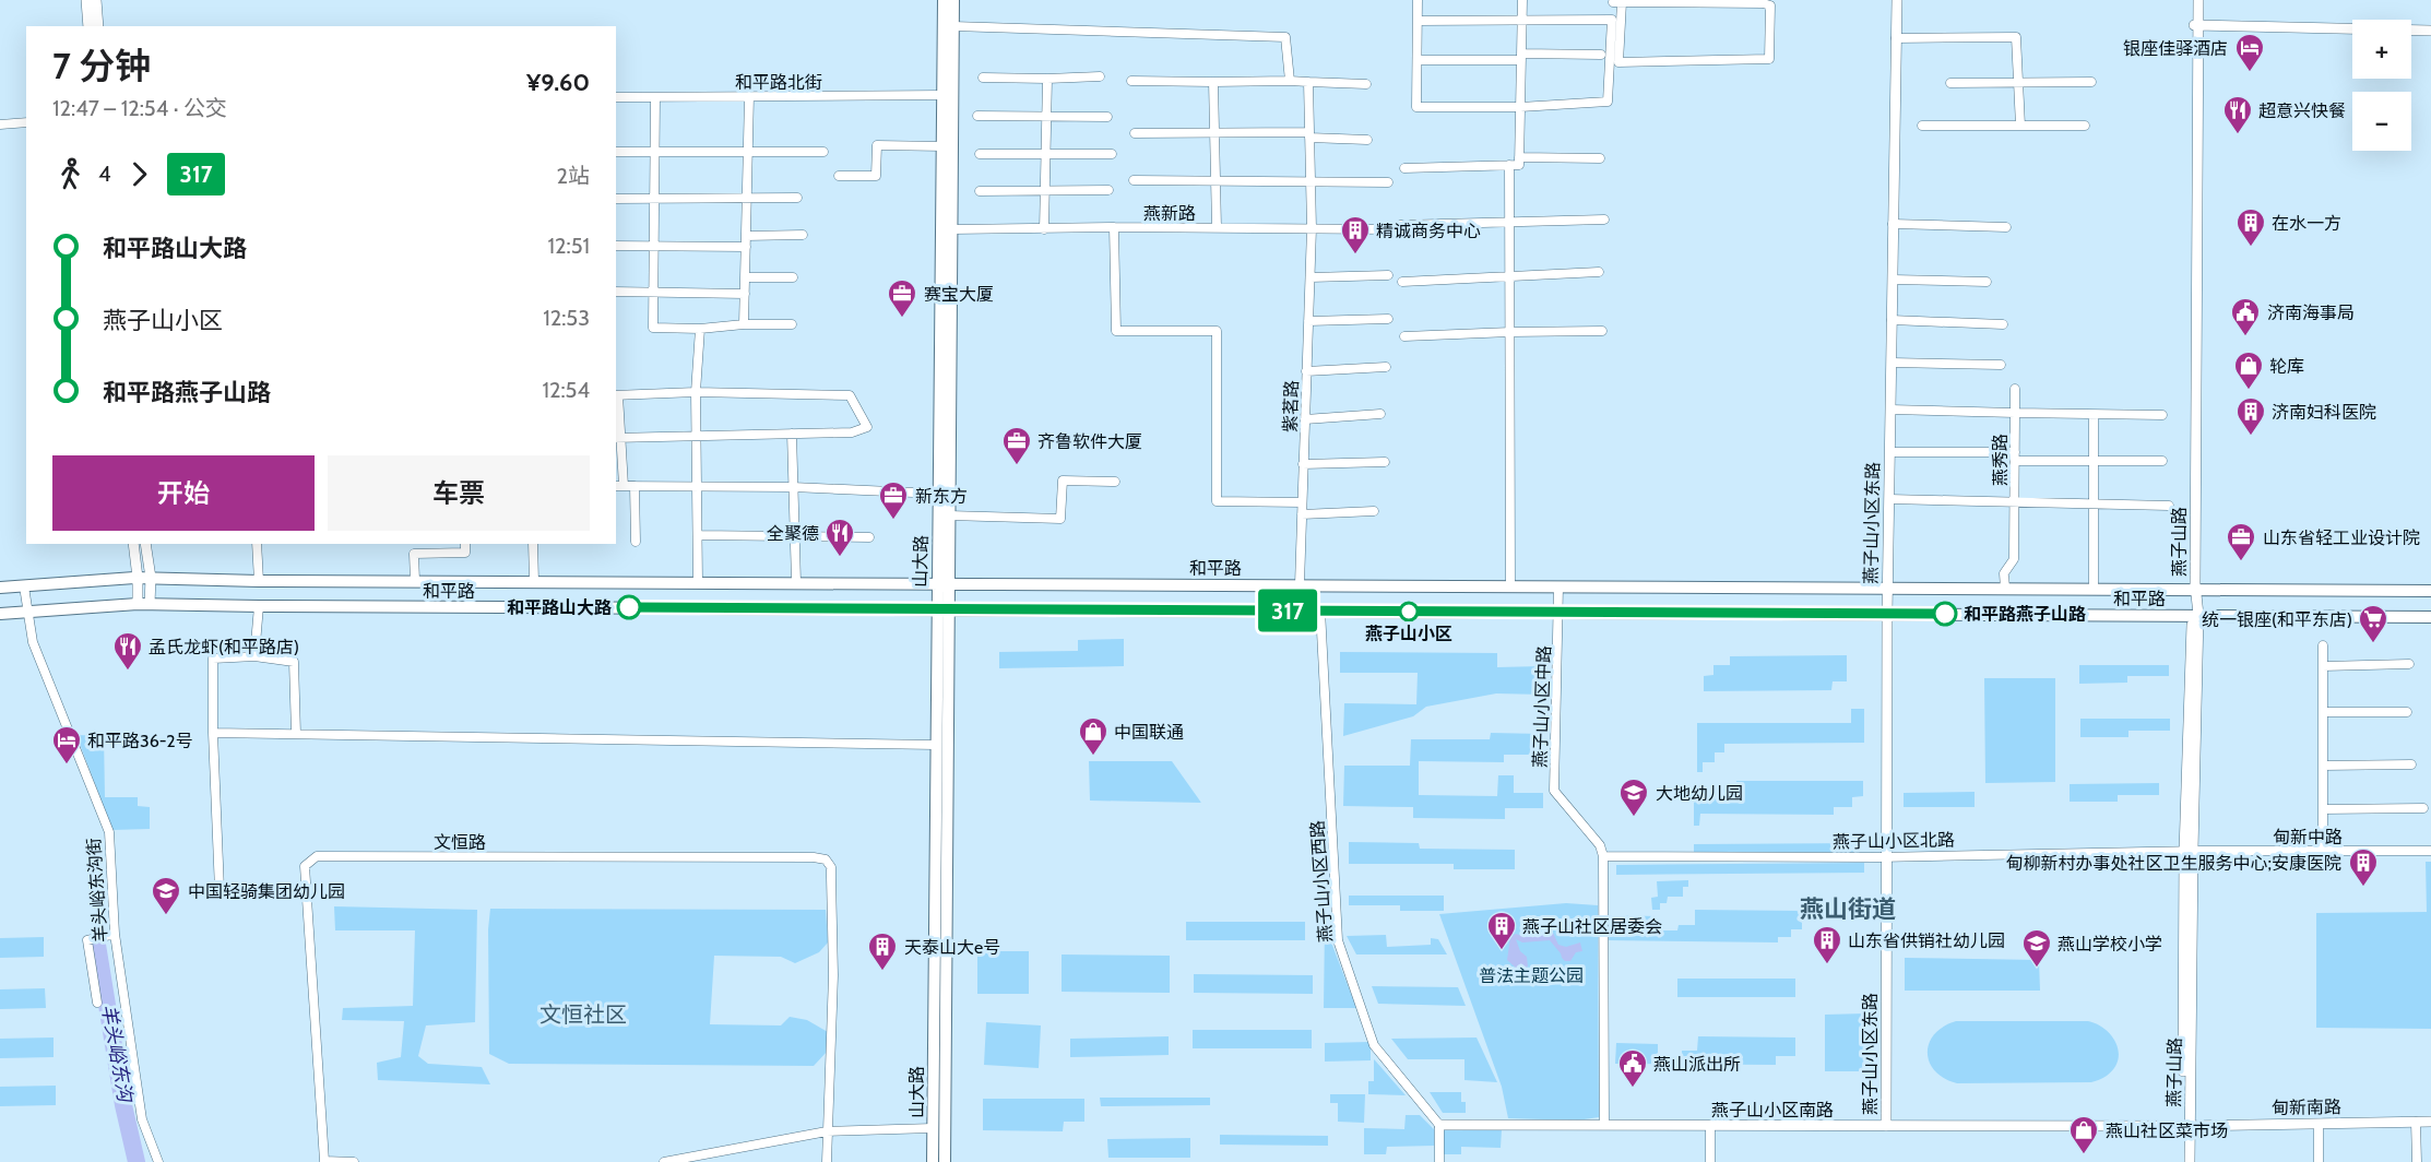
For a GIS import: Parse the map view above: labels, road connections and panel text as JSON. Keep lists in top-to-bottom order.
{
  "streets": {
    "main road": ["山大路", "和平路"],
    "street": [
      "和平路北街",
      "燕新路",
      "紫茗路",
      "燕秀路",
      "燕子山小区东路",
      "燕子山路",
      "燕子山小区中路",
      "甸新中路",
      "燕子山小区北路",
      "文恒路",
      "燕子山小区西路",
      "羊头峪东沟街",
      "甸新南路",
      "燕子山小区南路"
    ]
  },
  "crossings": [
    ["和平路北街", "山大路"],
    ["燕新路", "紫茗路"],
    ["燕新路", "山大路"],
    ["紫茗路", "和平路"],
    ["燕秀路", "燕子山小区东路"],
    ["燕秀路", "和平路"],
    ["燕子山小区东路", "和平路"],
    ["燕子山小区东路", "燕子山小区北路"],
    ["燕子山小区东路", "燕子山小区南路"],
    ["燕子山路", "和平路"],
    ["燕子山路", "甸新中路"],
    ["燕子山路", "燕子山小区北路"],
    ["燕子山路", "甸新南路"],
    ["燕子山路", "燕子山小区南路"],
    ["山大路", "和平路"],
    ["和平路", "燕子山小区中路"],
    ["和平路", "燕子山小区西路"],
    ["和平路", "羊头峪东沟街"],
    ["燕子山小区中路", "燕子山小区北路"],
    ["甸新中路", "燕子山小区北路"],
    ["燕子山小区西路", "燕子山小区南路"],
    ["甸新南路", "燕子山小区南路"]
  ],
  "districts": ["燕山街道", "文恒社区"],
  "water": ["羊头峪东沟"],
  "parks": ["普法主题公园"],
  "places": {
    "hotel": ["银座佳驿酒店", "和平路36-2号"],
    "restaurant": ["超意兴快餐", "全聚德", "孟氏龙虾(和平路店)"],
    "building": [
      "在水一方",
      "精诚商务中心",
      "济南妇科医院",
      "甸柳新村办事处社区卫生服务中心;安康医院",
      "燕子山社区居委会",
      "山东省供销社幼儿园",
      "天泰山大e号"
    ],
    "office": [
      "赛宝大厦",
      "齐鲁软件大厦",
      "新东方",
      "山东省轻工业设计院"
    ],
    "public building": ["济南海事局", "燕山派出所"],
    "shop": ["轮库", "中国联通", "燕山社区菜市场"],
    "other": ["和平路山大路", "燕子山小区", "和平路燕子山路"],
    "supermarket": ["统一银座(和平东店)"],
    "school or university": ["大地幼儿园", "中国轻骑集团幼儿园", "燕山学校小学"]
  },
  "lines": ["bus line 317"],
  "page": {
    "on_map": "317",
    "map_buttons": ["+", "−"],
    "heading": ["7 分钟", "12:47 – 12:54 · 公交", "¥9.60"],
    "legs": ["4", "317", "2站"],
    "list": [
      {
        "name": "和平路山大路",
        "value": "12:51"
      },
      {
        "name": "燕子山小区",
        "value": "12:53"
      },
      {
        "name": "和平路燕子山路",
        "value": "12:54"
      }
    ],
    "buttons": ["开始", "车票"]
  }
}
